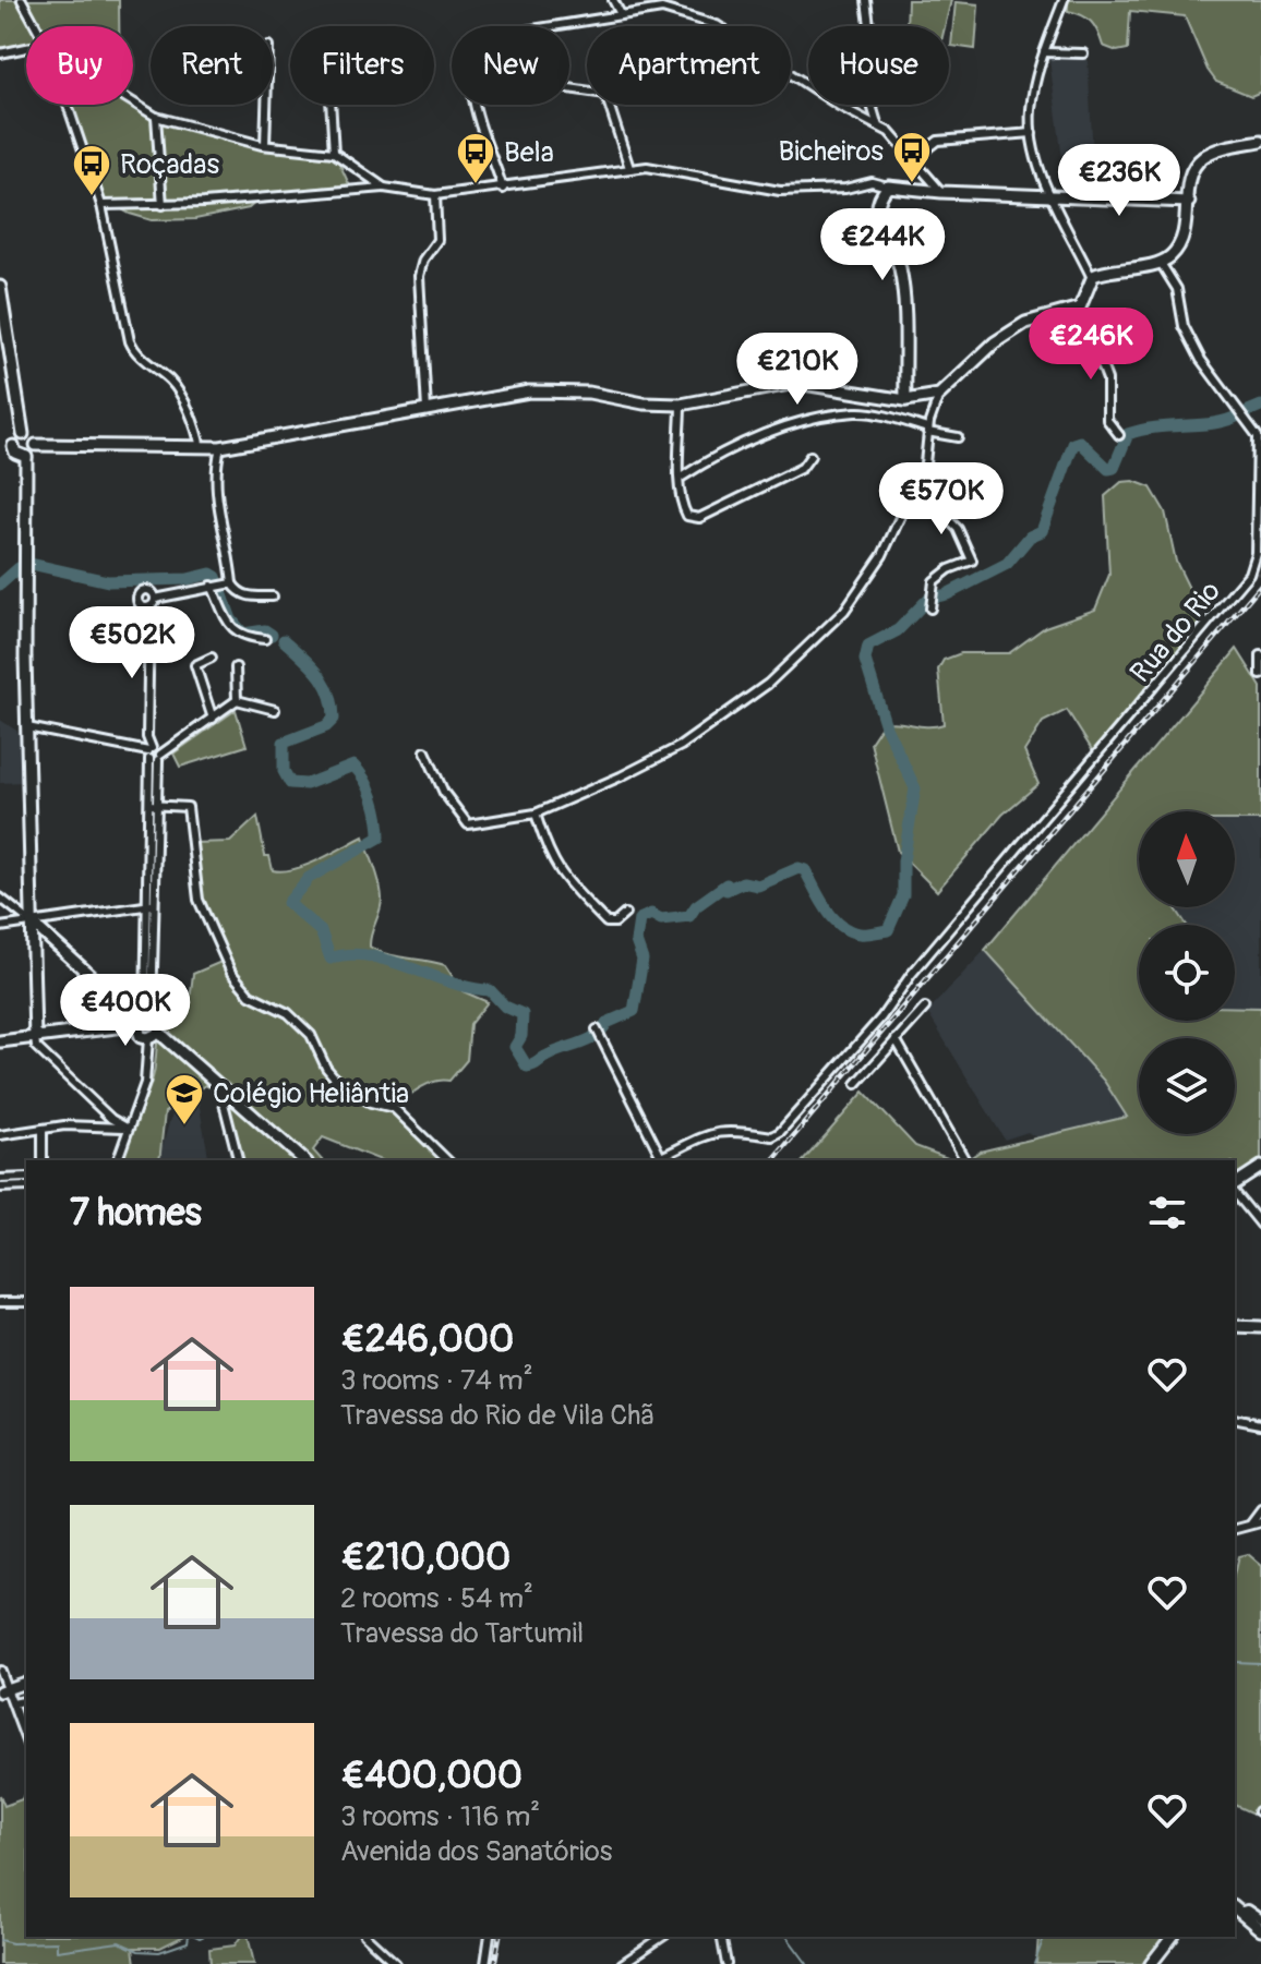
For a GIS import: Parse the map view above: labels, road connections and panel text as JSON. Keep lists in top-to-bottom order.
{
  "streets": {
    "street": ["Rua do Rio"]
  },
  "places": {
    "bus stop": ["Bicheiros", "Bela", "Roçadas"],
    "school or university": ["Colégio Heliântia"]
  },
  "north": "top",
  "page": {
    "chip": [
      "Buy",
      "Rent",
      "Filters",
      "New",
      "Apartment",
      "House"
    ],
    "price": [
      "€236K",
      "€244K",
      "€246K",
      "€210K",
      "€570K",
      "€502K",
      "€400K"
    ],
    "heading": "7 homes",
    "list": [
      {
        "name": "€246,000",
        "note": "3 rooms · 74 m² · Travessa do Rio de Vila Chã"
      },
      {
        "name": "€210,000",
        "note": "2 rooms · 54 m² · Travessa do Tartumil"
      },
      {
        "name": "€400,000",
        "note": "3 rooms · 116 m² · Avenida dos Sanatórios"
      }
    ]
  }
}
